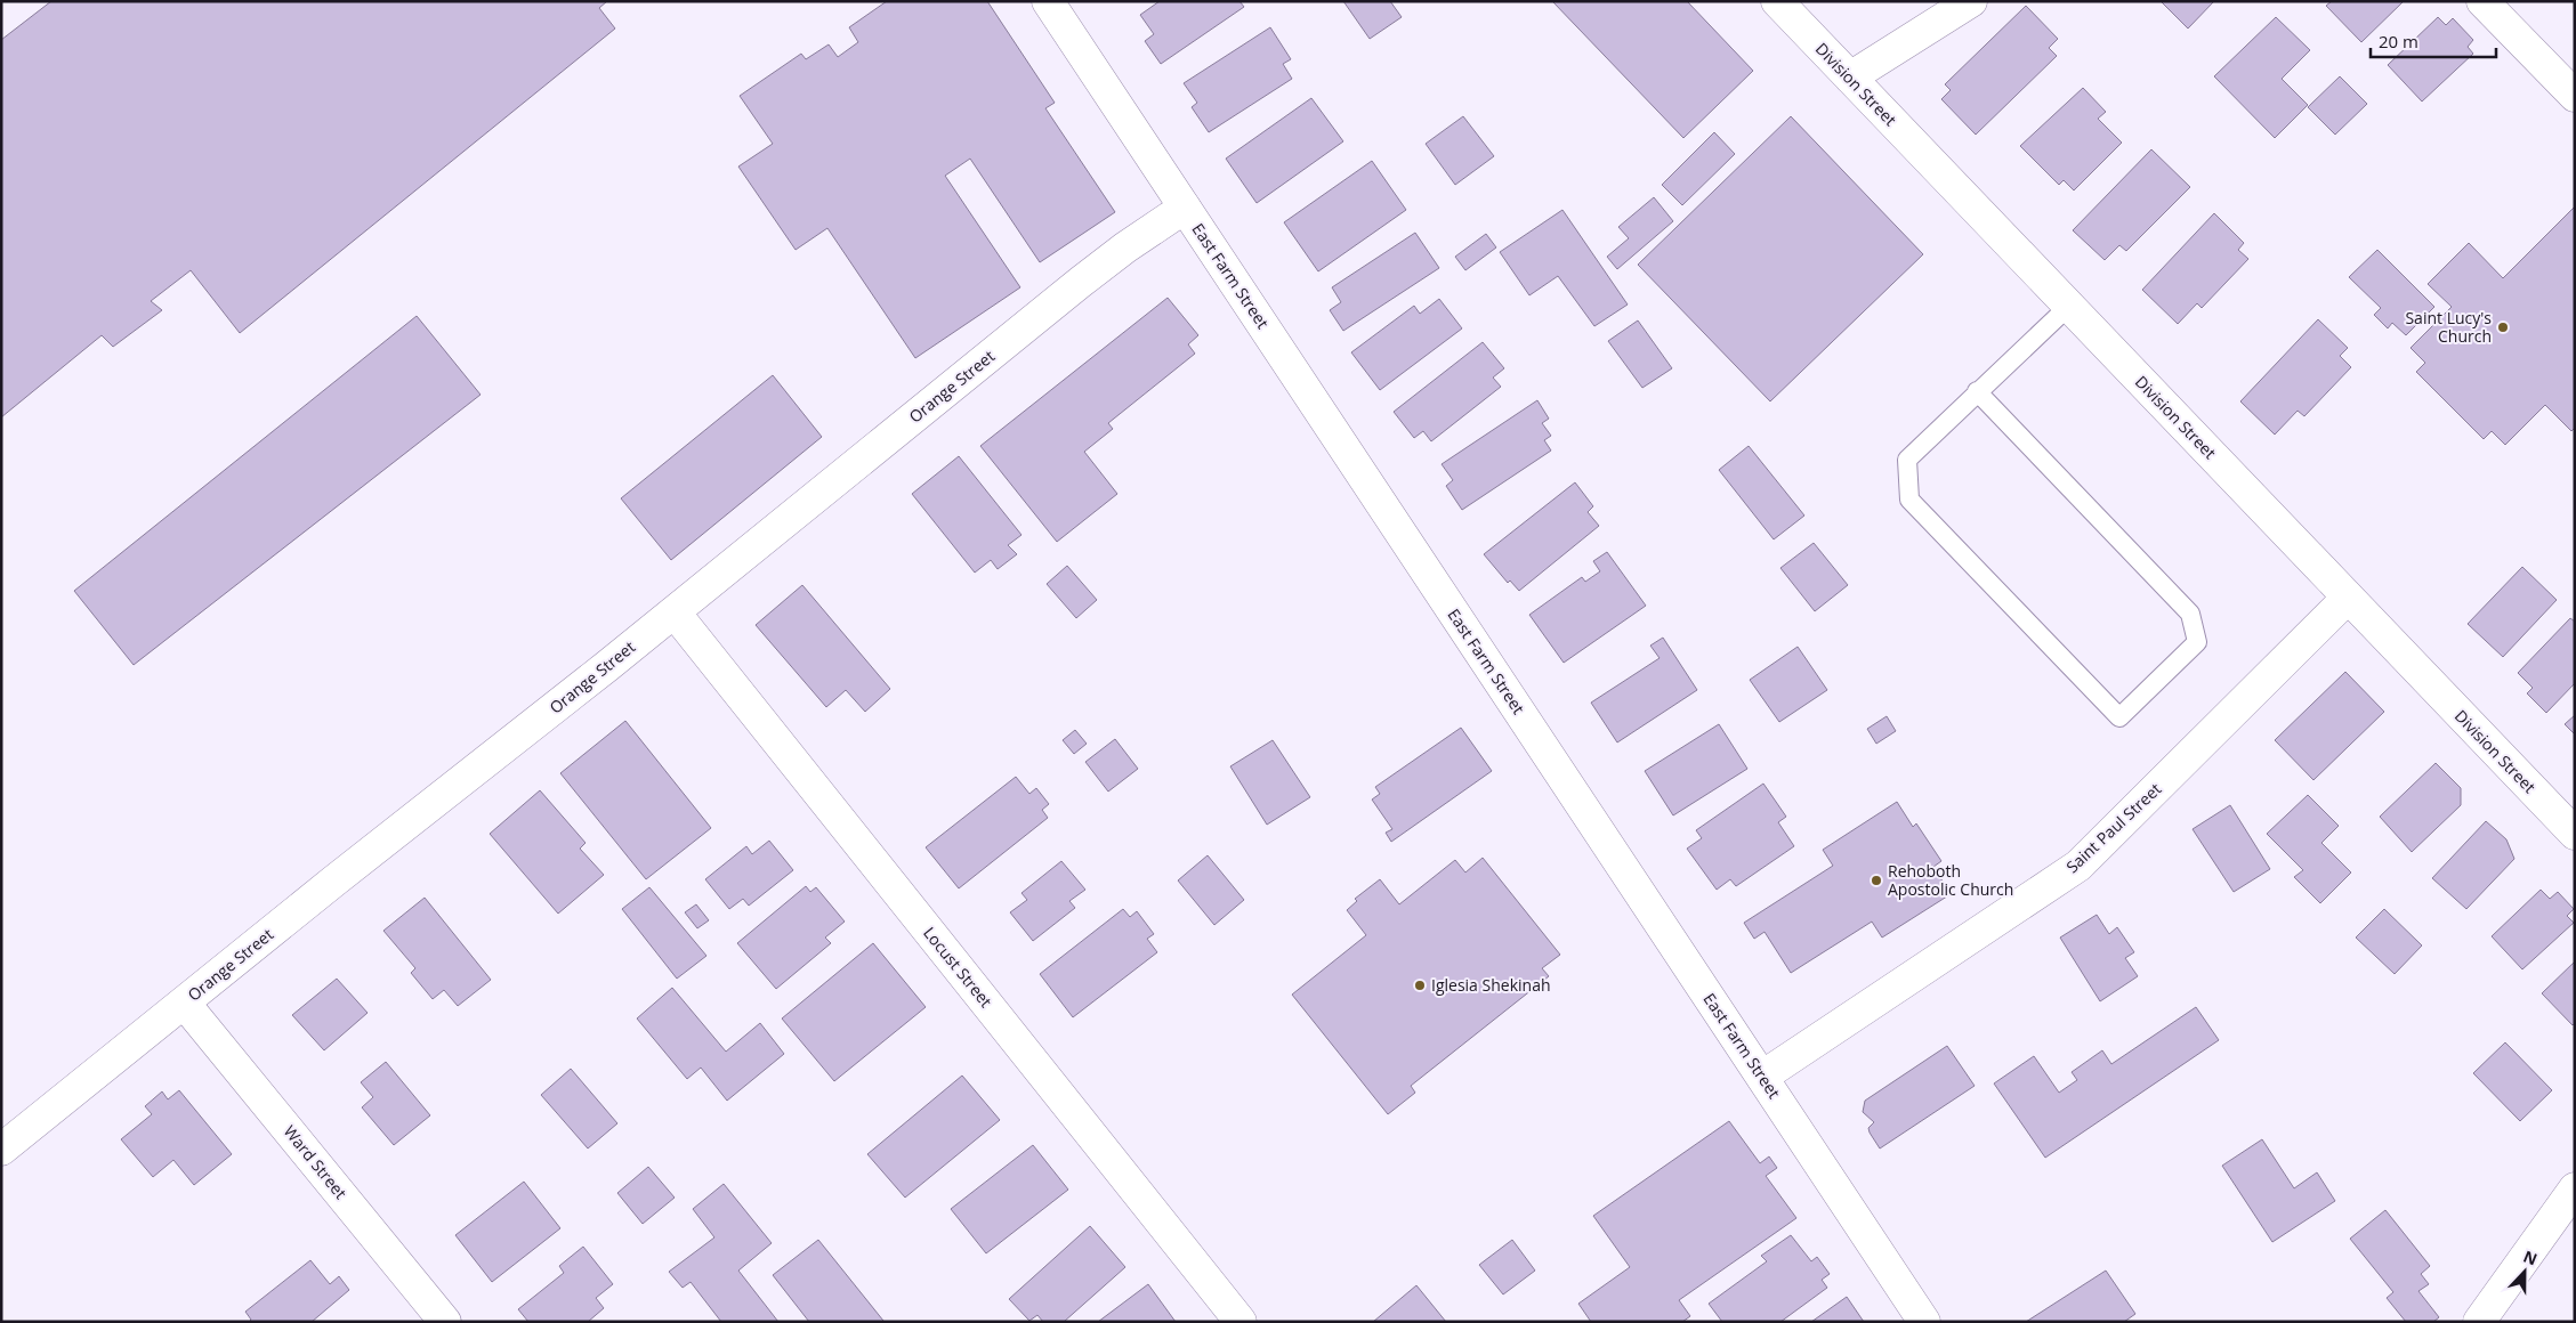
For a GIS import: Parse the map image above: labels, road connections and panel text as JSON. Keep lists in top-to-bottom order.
{
  "streets": {
    "street": [
      "Division Street",
      "East Farm Street",
      "Orange Street",
      "Saint Paul Street",
      "Locust Street",
      "Ward Street"
    ]
  },
  "crossings": [
    ["Division Street", "Saint Paul Street"],
    ["East Farm Street", "Orange Street"],
    ["East Farm Street", "Saint Paul Street"],
    ["Orange Street", "Locust Street"],
    ["Orange Street", "Ward Street"]
  ],
  "places": ["Saint Lucy's Church", "Rehoboth Apostolic Church", "Iglesia Shekinah"],
  "scale_bar": "20 m",
  "north": "top"
}
